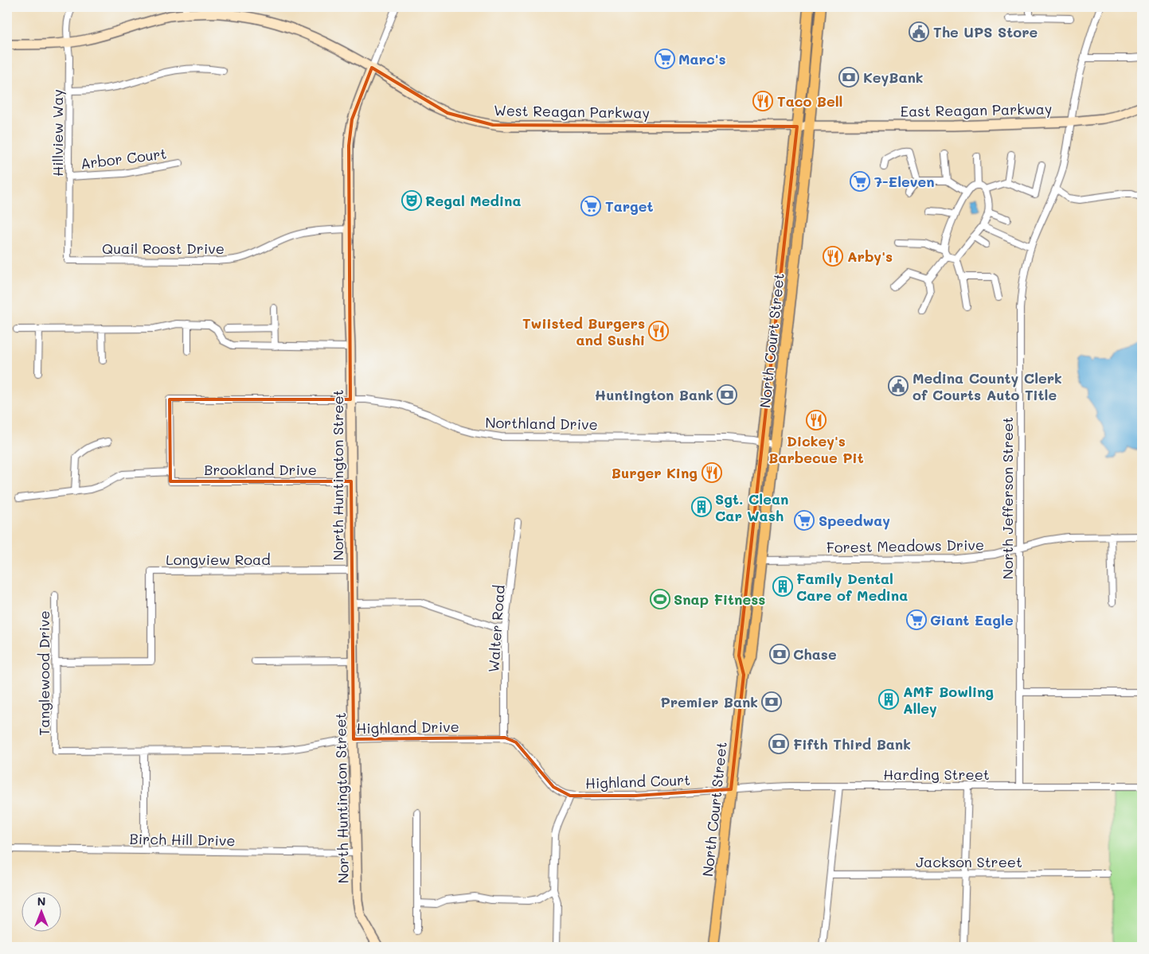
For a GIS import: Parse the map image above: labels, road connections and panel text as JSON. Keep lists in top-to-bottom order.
{
  "streets": {
    "main road": ["North Court Street"],
    "street": [
      "East Reagan Parkway",
      "West Reagan Parkway",
      "Hillview Way",
      "Arbor Court",
      "Quail Roost Drive",
      "Northland Drive",
      "Brookland Drive",
      "North Huntington Street",
      "North Jefferson Street",
      "Forest Meadows Drive",
      "Longview Road",
      "Walter Road",
      "Tanglewood Drive",
      "Highland Drive",
      "Harding Street",
      "Highland Court",
      "Birch Hill Drive",
      "Jackson Street"
    ]
  },
  "crossings": [
    ["East Reagan Parkway", "West Reagan Parkway"],
    ["East Reagan Parkway", "North Court Street"],
    ["East Reagan Parkway", "North Jefferson Street"],
    ["West Reagan Parkway", "Hillview Way"],
    ["West Reagan Parkway", "North Court Street"],
    ["West Reagan Parkway", "North Huntington Street"],
    ["Hillview Way", "Arbor Court"],
    ["Hillview Way", "Quail Roost Drive"],
    ["Quail Roost Drive", "North Huntington Street"],
    ["North Court Street", "Northland Drive"],
    ["North Court Street", "Forest Meadows Drive"],
    ["North Court Street", "Harding Street"],
    ["North Court Street", "Highland Court"],
    ["Northland Drive", "Brookland Drive"],
    ["Northland Drive", "North Huntington Street"],
    ["Brookland Drive", "North Huntington Street"],
    ["North Huntington Street", "Longview Road"],
    ["North Huntington Street", "Highland Drive"],
    ["North Huntington Street", "Birch Hill Drive"],
    ["North Jefferson Street", "Forest Meadows Drive"],
    ["North Jefferson Street", "Harding Street"],
    ["Longview Road", "Tanglewood Drive"],
    ["Walter Road", "Highland Drive"],
    ["Tanglewood Drive", "Highland Drive"],
    ["Harding Street", "Highland Court"]
  ],
  "places": {
    "public building": ["The UPS Store", "Medina County Clerk of Courts Auto Title"],
    "supermarket": [
      "Marc's",
      "7-Eleven",
      "Target",
      "Speedway",
      "Giant Eagle"
    ],
    "bank": [
      "KeyBank",
      "Huntington Bank",
      "Chase",
      "Premier Bank",
      "Fifth Third Bank"
    ],
    "restaurant": [
      "Taco Bell",
      "Arby's",
      "Twiisted Burgers and Sushi",
      "Dickey's Barbecue Pit",
      "Burger King"
    ],
    "theatre": ["Regal Medina"],
    "building": ["Sgt. Clean Car Wash", "Family Dental Care of Medina", "AMF Bowling Alley"],
    "sports": ["Snap Fitness"]
  },
  "north": "top"
}
